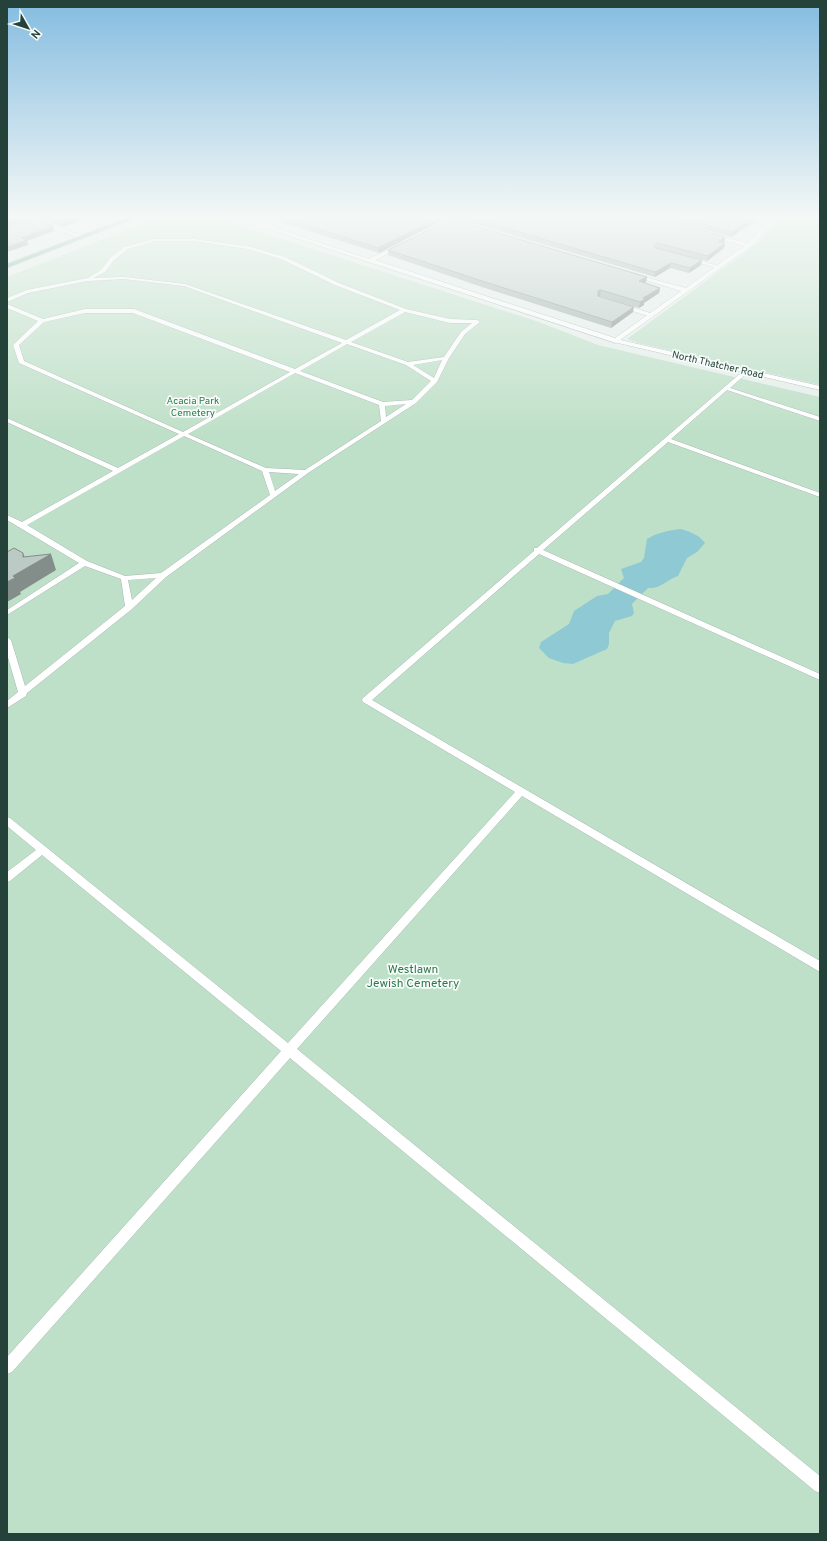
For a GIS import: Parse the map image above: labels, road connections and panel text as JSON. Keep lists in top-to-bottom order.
{
  "streets": {
    "lane": ["North Thatcher Road"]
  },
  "parks": ["Acacia Park Cemetery", "Westlawn Jewish Cemetery"],
  "north": "bottom right"
}
